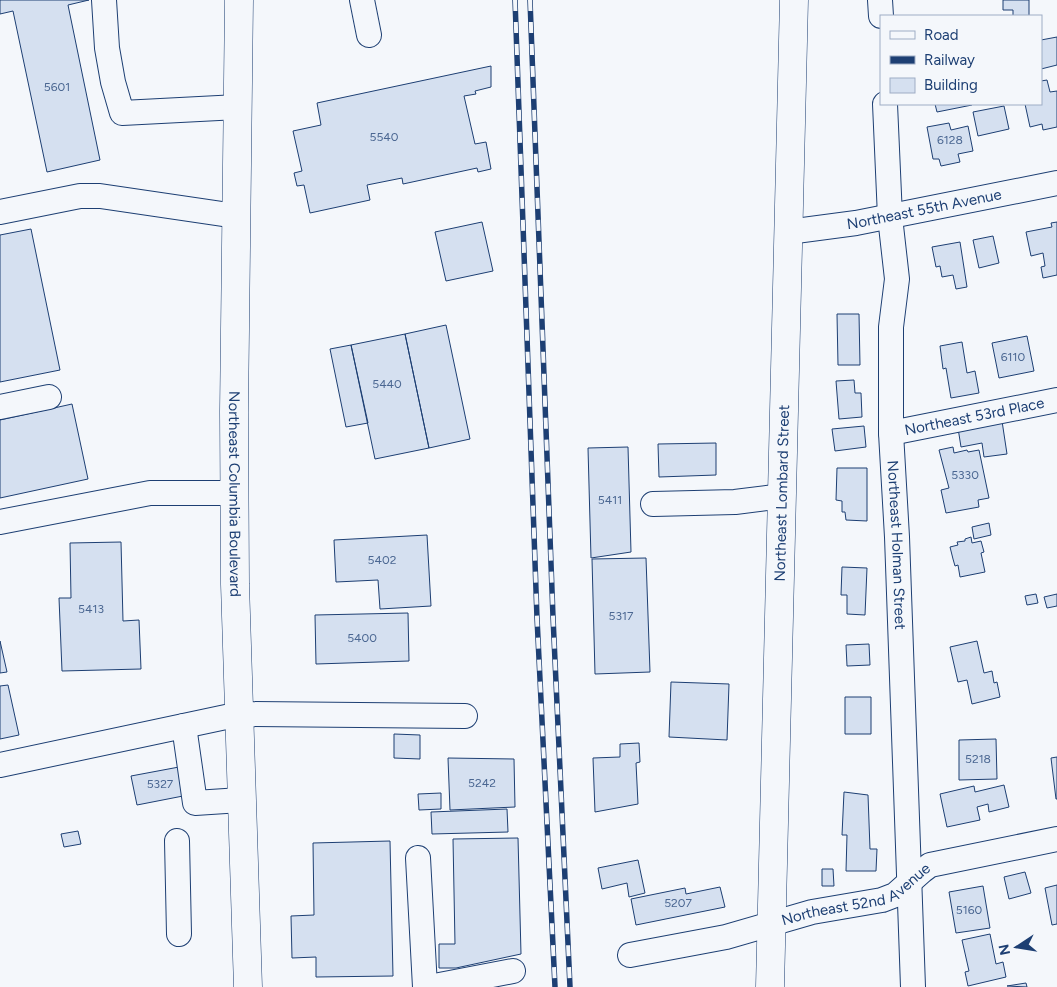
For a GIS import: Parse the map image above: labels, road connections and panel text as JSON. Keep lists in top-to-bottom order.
{
  "streets": {
    "main road": ["Northeast Columbia Boulevard", "Northeast Lombard Street"],
    "street": [
      "Northeast 55th Avenue",
      "Northeast 53rd Place",
      "Northeast Holman Street",
      "Northeast 52nd Avenue"
    ]
  },
  "crossings": [
    ["Northeast 55th Avenue", "Northeast Lombard Street"],
    ["Northeast 55th Avenue", "Northeast Holman Street"],
    ["Northeast 53rd Place", "Northeast Holman Street"],
    ["Northeast Lombard Street", "Northeast 52nd Avenue"],
    ["Northeast Holman Street", "Northeast 52nd Avenue"]
  ],
  "house_numbers": [
    "5601",
    "5540",
    "6128",
    "6110",
    "5440",
    "5330",
    "5411",
    "5402",
    "5413",
    "5317",
    "5400",
    "5218",
    "5242",
    "5327",
    "5207",
    "5160"
  ],
  "legend": ["Road", "Railway", "Building"],
  "north": "left"
}
